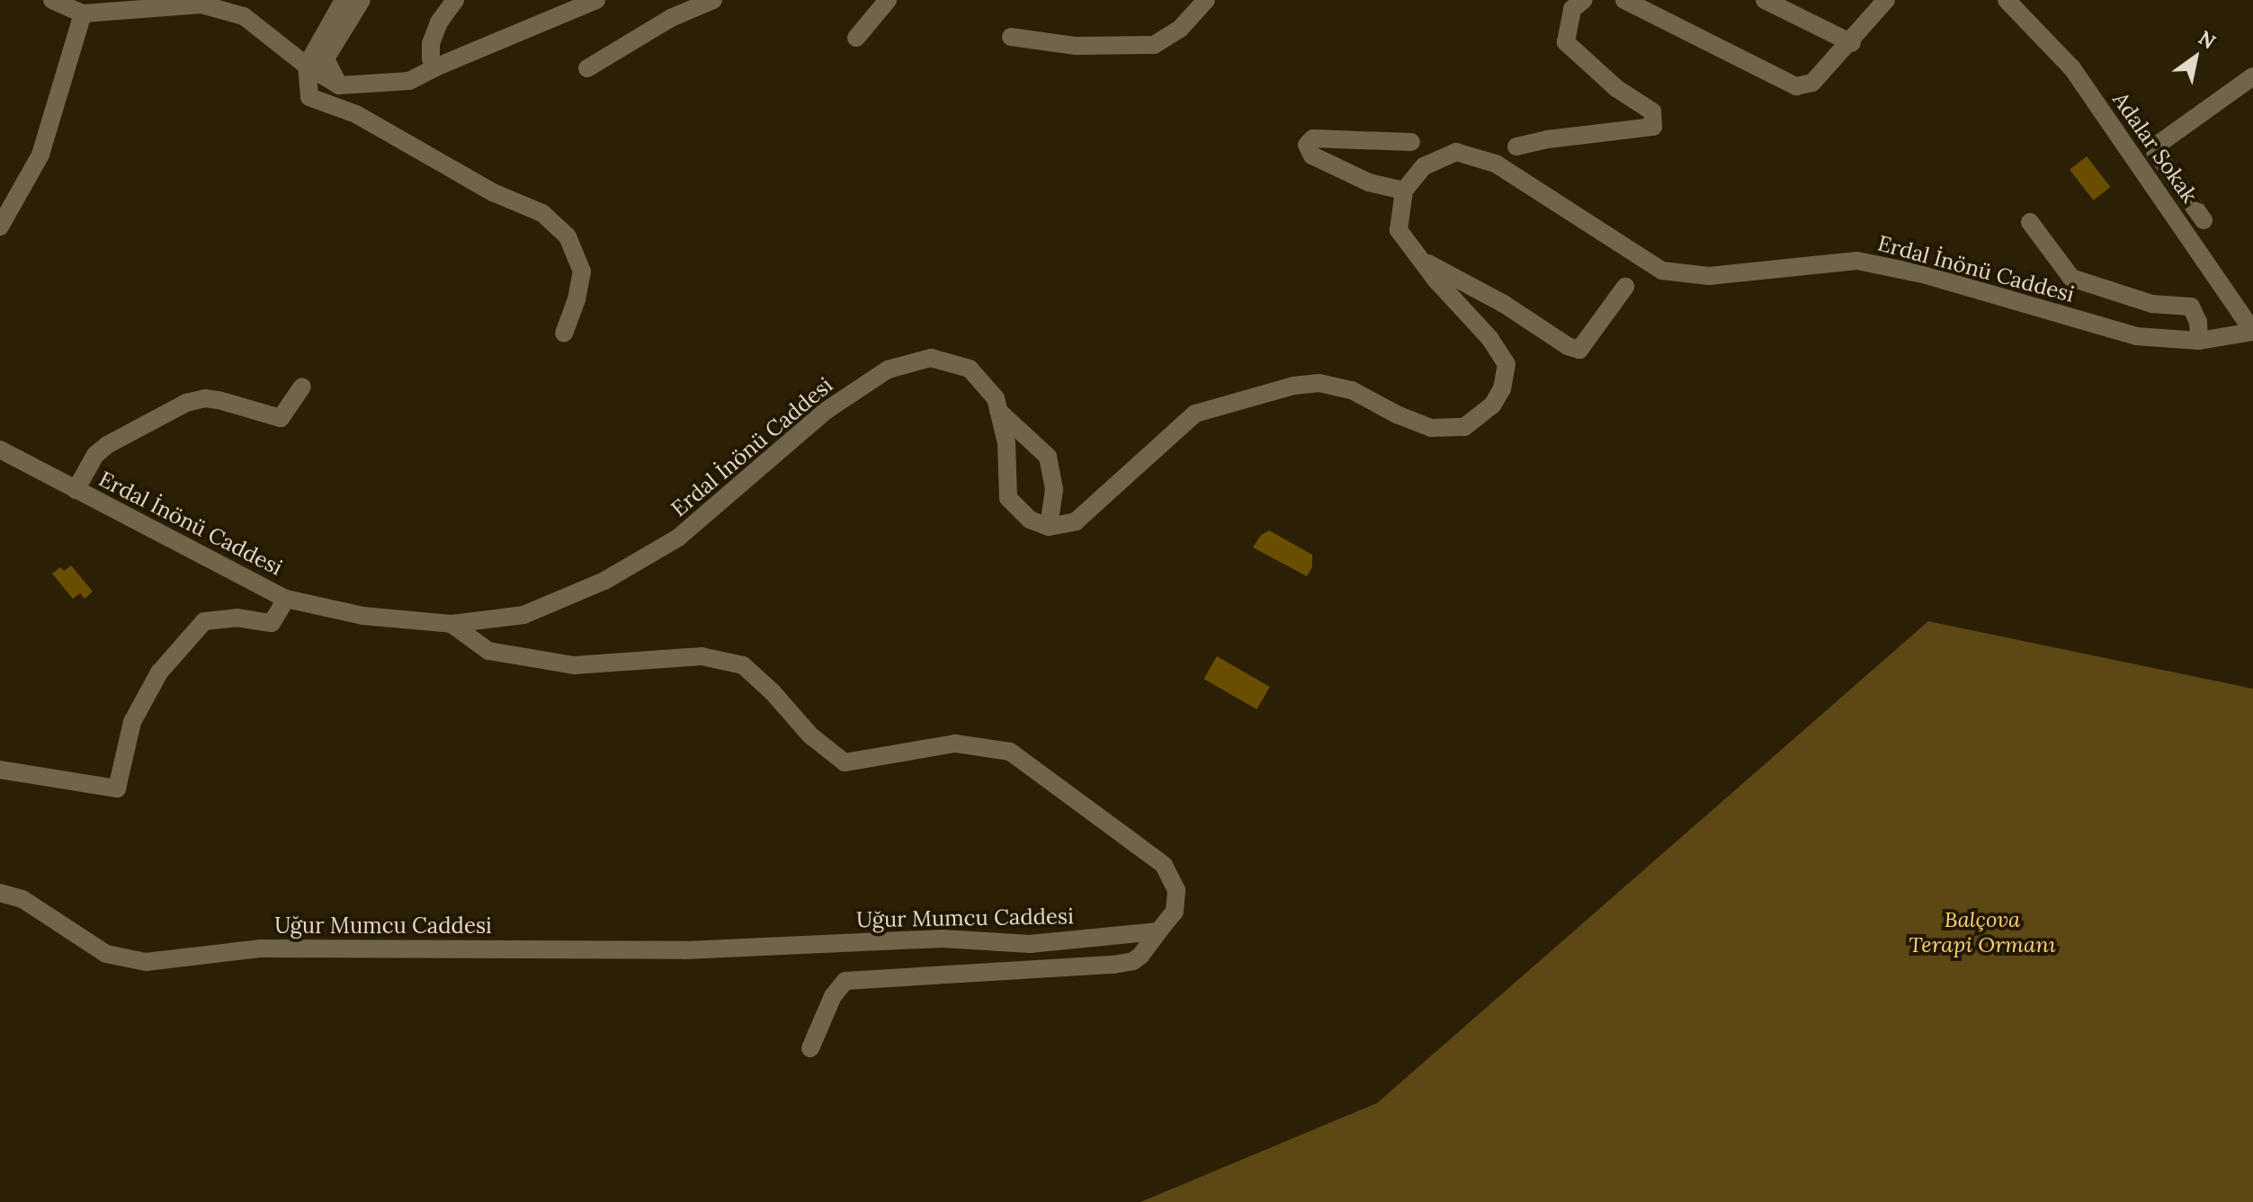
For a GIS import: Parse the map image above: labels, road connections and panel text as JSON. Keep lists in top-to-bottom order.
{
  "streets": {
    "street": ["Adalar Sokak", "Erdal İnönü Caddesi", "Uğur Mumcu Caddesi"]
  },
  "crossings": [
    ["Adalar Sokak", "Erdal İnönü Caddesi"]
  ],
  "parks": ["Balçova Terapi Ormanı"],
  "north": "top right"
}
